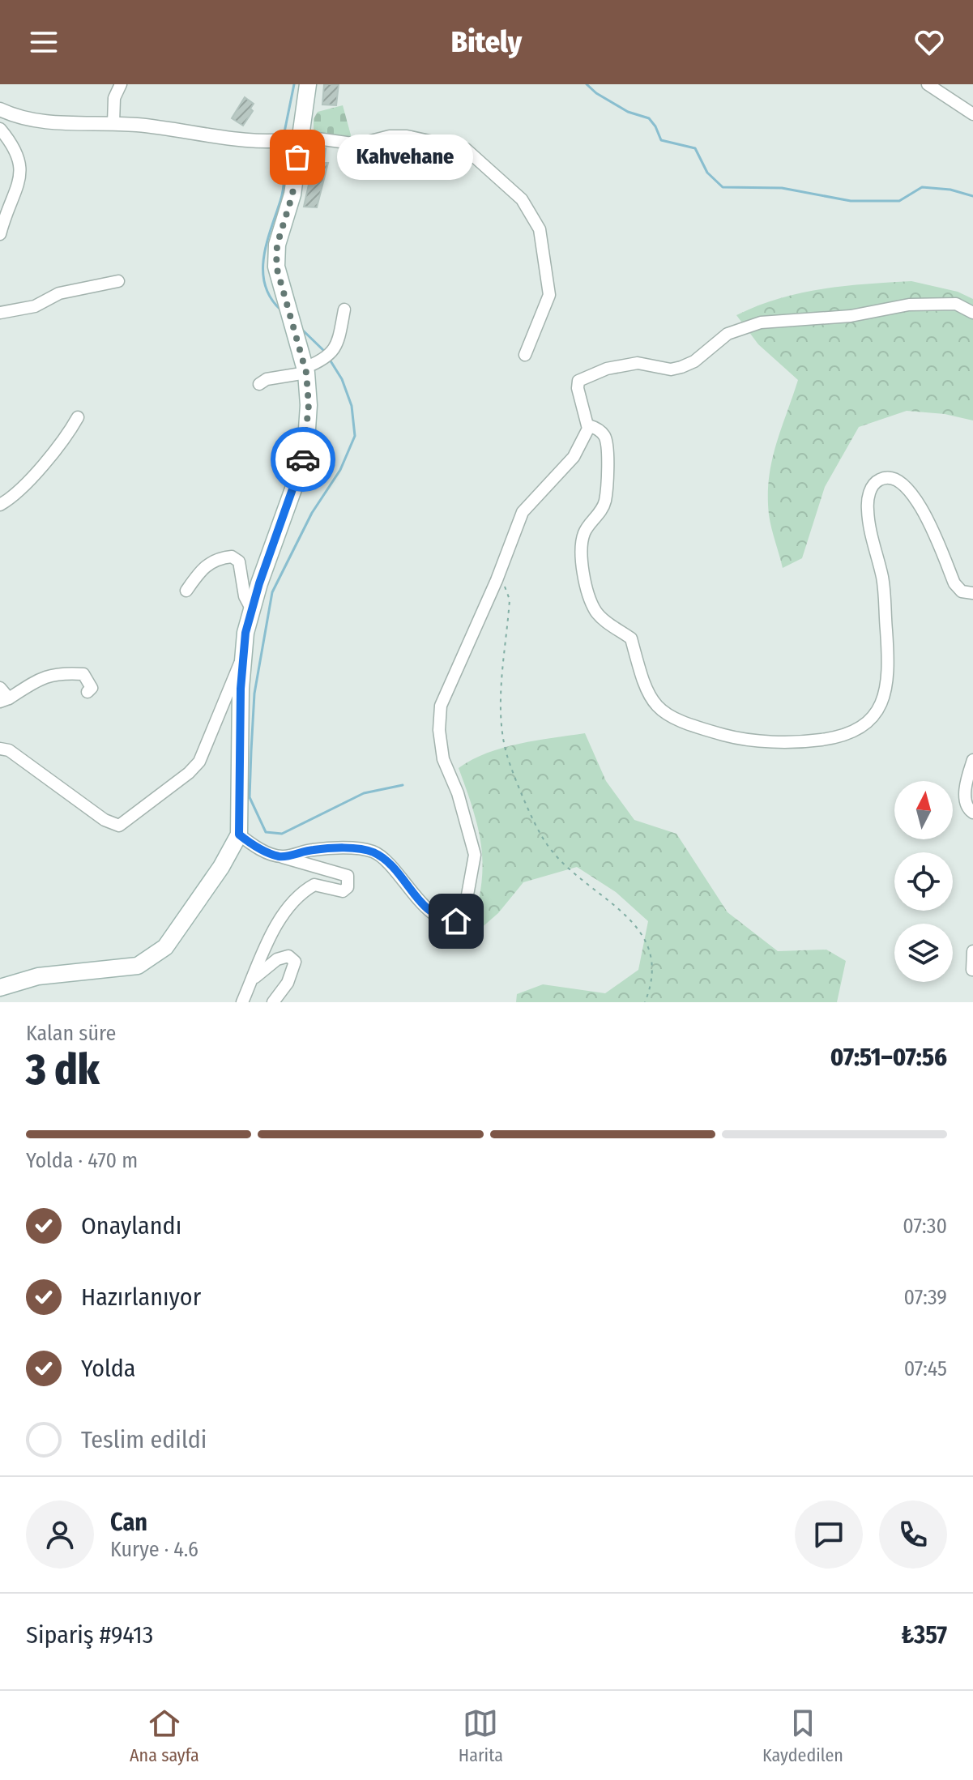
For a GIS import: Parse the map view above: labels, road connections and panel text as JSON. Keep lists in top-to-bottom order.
{
  "places": ["Kahvehane"],
  "north": "top",
  "page": {
    "header": "Bitely",
    "bubble": "Kahvehane",
    "heading": ["3 dk", "Kalan süre", "07:51–07:56"],
    "panel": [
      "Can",
      "Kurye · 4.6",
      "Sipariş #9413",
      "₺357"
    ],
    "bar": "Yolda · 470 m",
    "list": [
      ["Onaylandı", "07:30"],
      ["Hazırlanıyor", "07:39"],
      ["Yolda", "07:45"],
      "Teslim edildi"
    ],
    "tabs": ["Ana sayfa", "Harita", "Kaydedilen"]
  }
}
